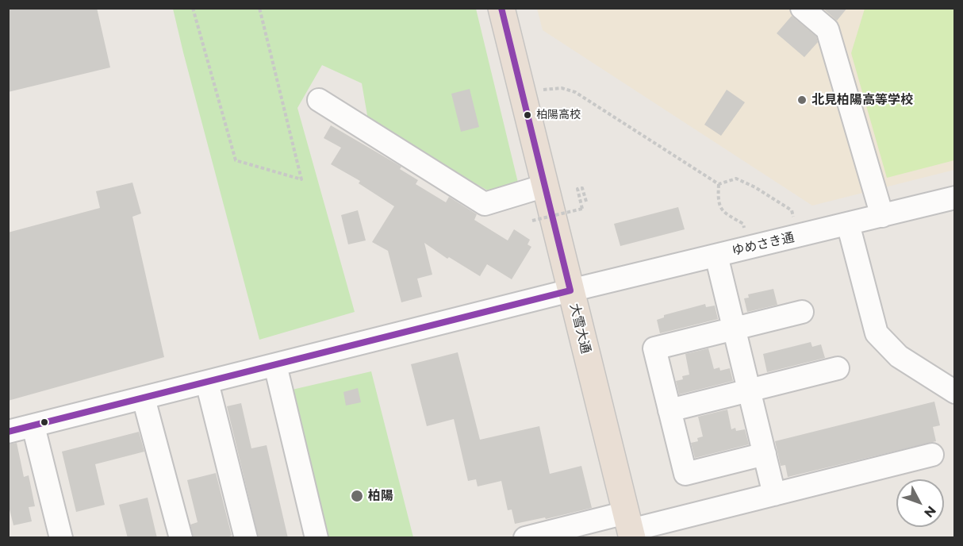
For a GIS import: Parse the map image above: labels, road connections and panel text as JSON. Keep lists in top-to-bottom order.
{
  "streets": {
    "highway": ["大雪大通"],
    "street": ["ゆめさき通"]
  },
  "crossings": [
    ["ゆめさき通", "大雪大通"]
  ],
  "places": ["北見柏陽高等学校", "柏陽高校", "柏陽"],
  "north": "bottom right"
}
